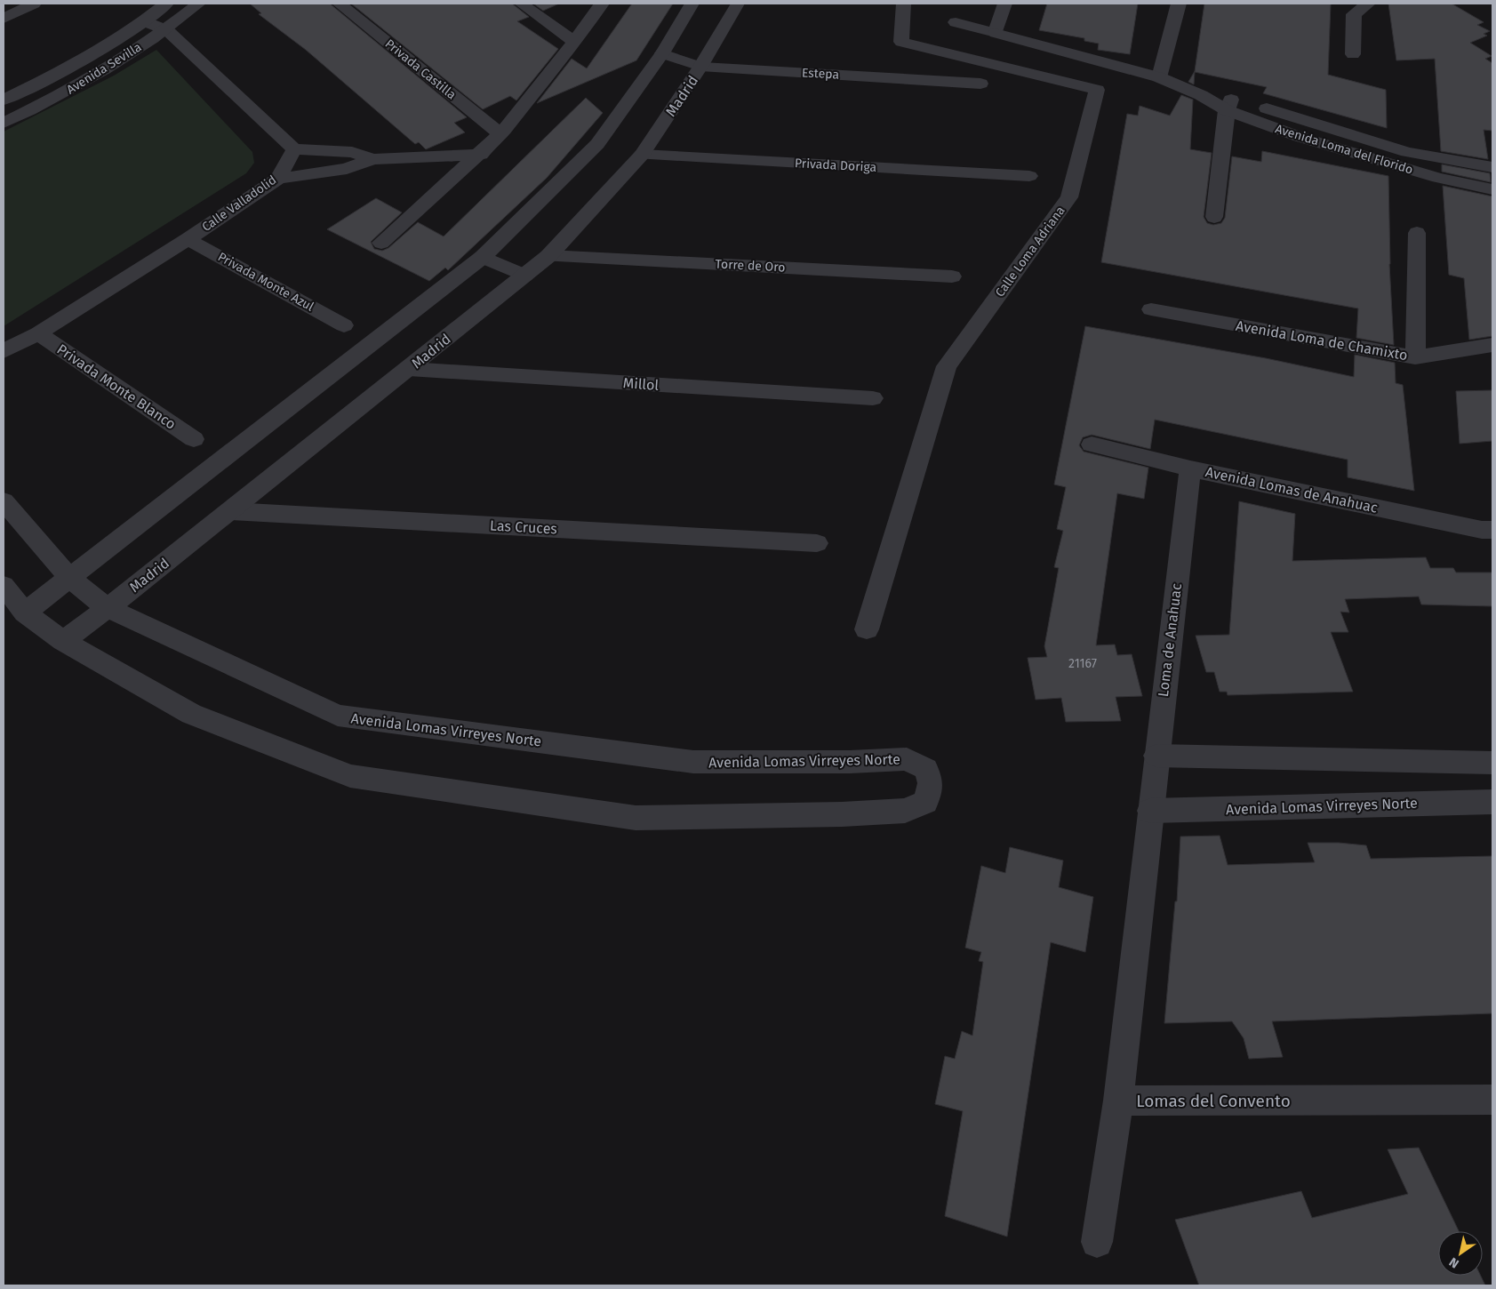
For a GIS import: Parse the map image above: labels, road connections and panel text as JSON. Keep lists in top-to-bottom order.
{
  "streets": {
    "street": [
      "Avenida Sevilla",
      "Privada Castilla",
      "Estepa",
      "Madrid",
      "Avenida Loma del Florido",
      "Privada Doriga",
      "Calle Valladolid",
      "Calle Loma Adriana",
      "Torre de Oro",
      "Privada Monte Azul",
      "Avenida Loma de Chamixto",
      "Millol",
      "Privada Monte Blanco",
      "Avenida Lomas de Anahuac",
      "Las Cruces",
      "Loma de Anahuac",
      "Avenida Lomas Virreyes Norte",
      "Lomas del Convento"
    ]
  },
  "crossings": [
    ["Estepa", "Madrid"],
    ["Madrid", "Privada Doriga"],
    ["Madrid", "Torre de Oro"],
    ["Madrid", "Millol"],
    ["Madrid", "Las Cruces"],
    ["Madrid", "Avenida Lomas Virreyes Norte"],
    ["Calle Valladolid", "Privada Monte Azul"],
    ["Calle Valladolid", "Privada Monte Blanco"],
    ["Avenida Lomas de Anahuac", "Loma de Anahuac"],
    ["Loma de Anahuac", "Avenida Lomas Virreyes Norte"],
    ["Loma de Anahuac", "Lomas del Convento"],
    ["Avenida Lomas Virreyes Norte", "Lomas del Convento"]
  ],
  "house_numbers": ["21167"],
  "north": "bottom left"
}
